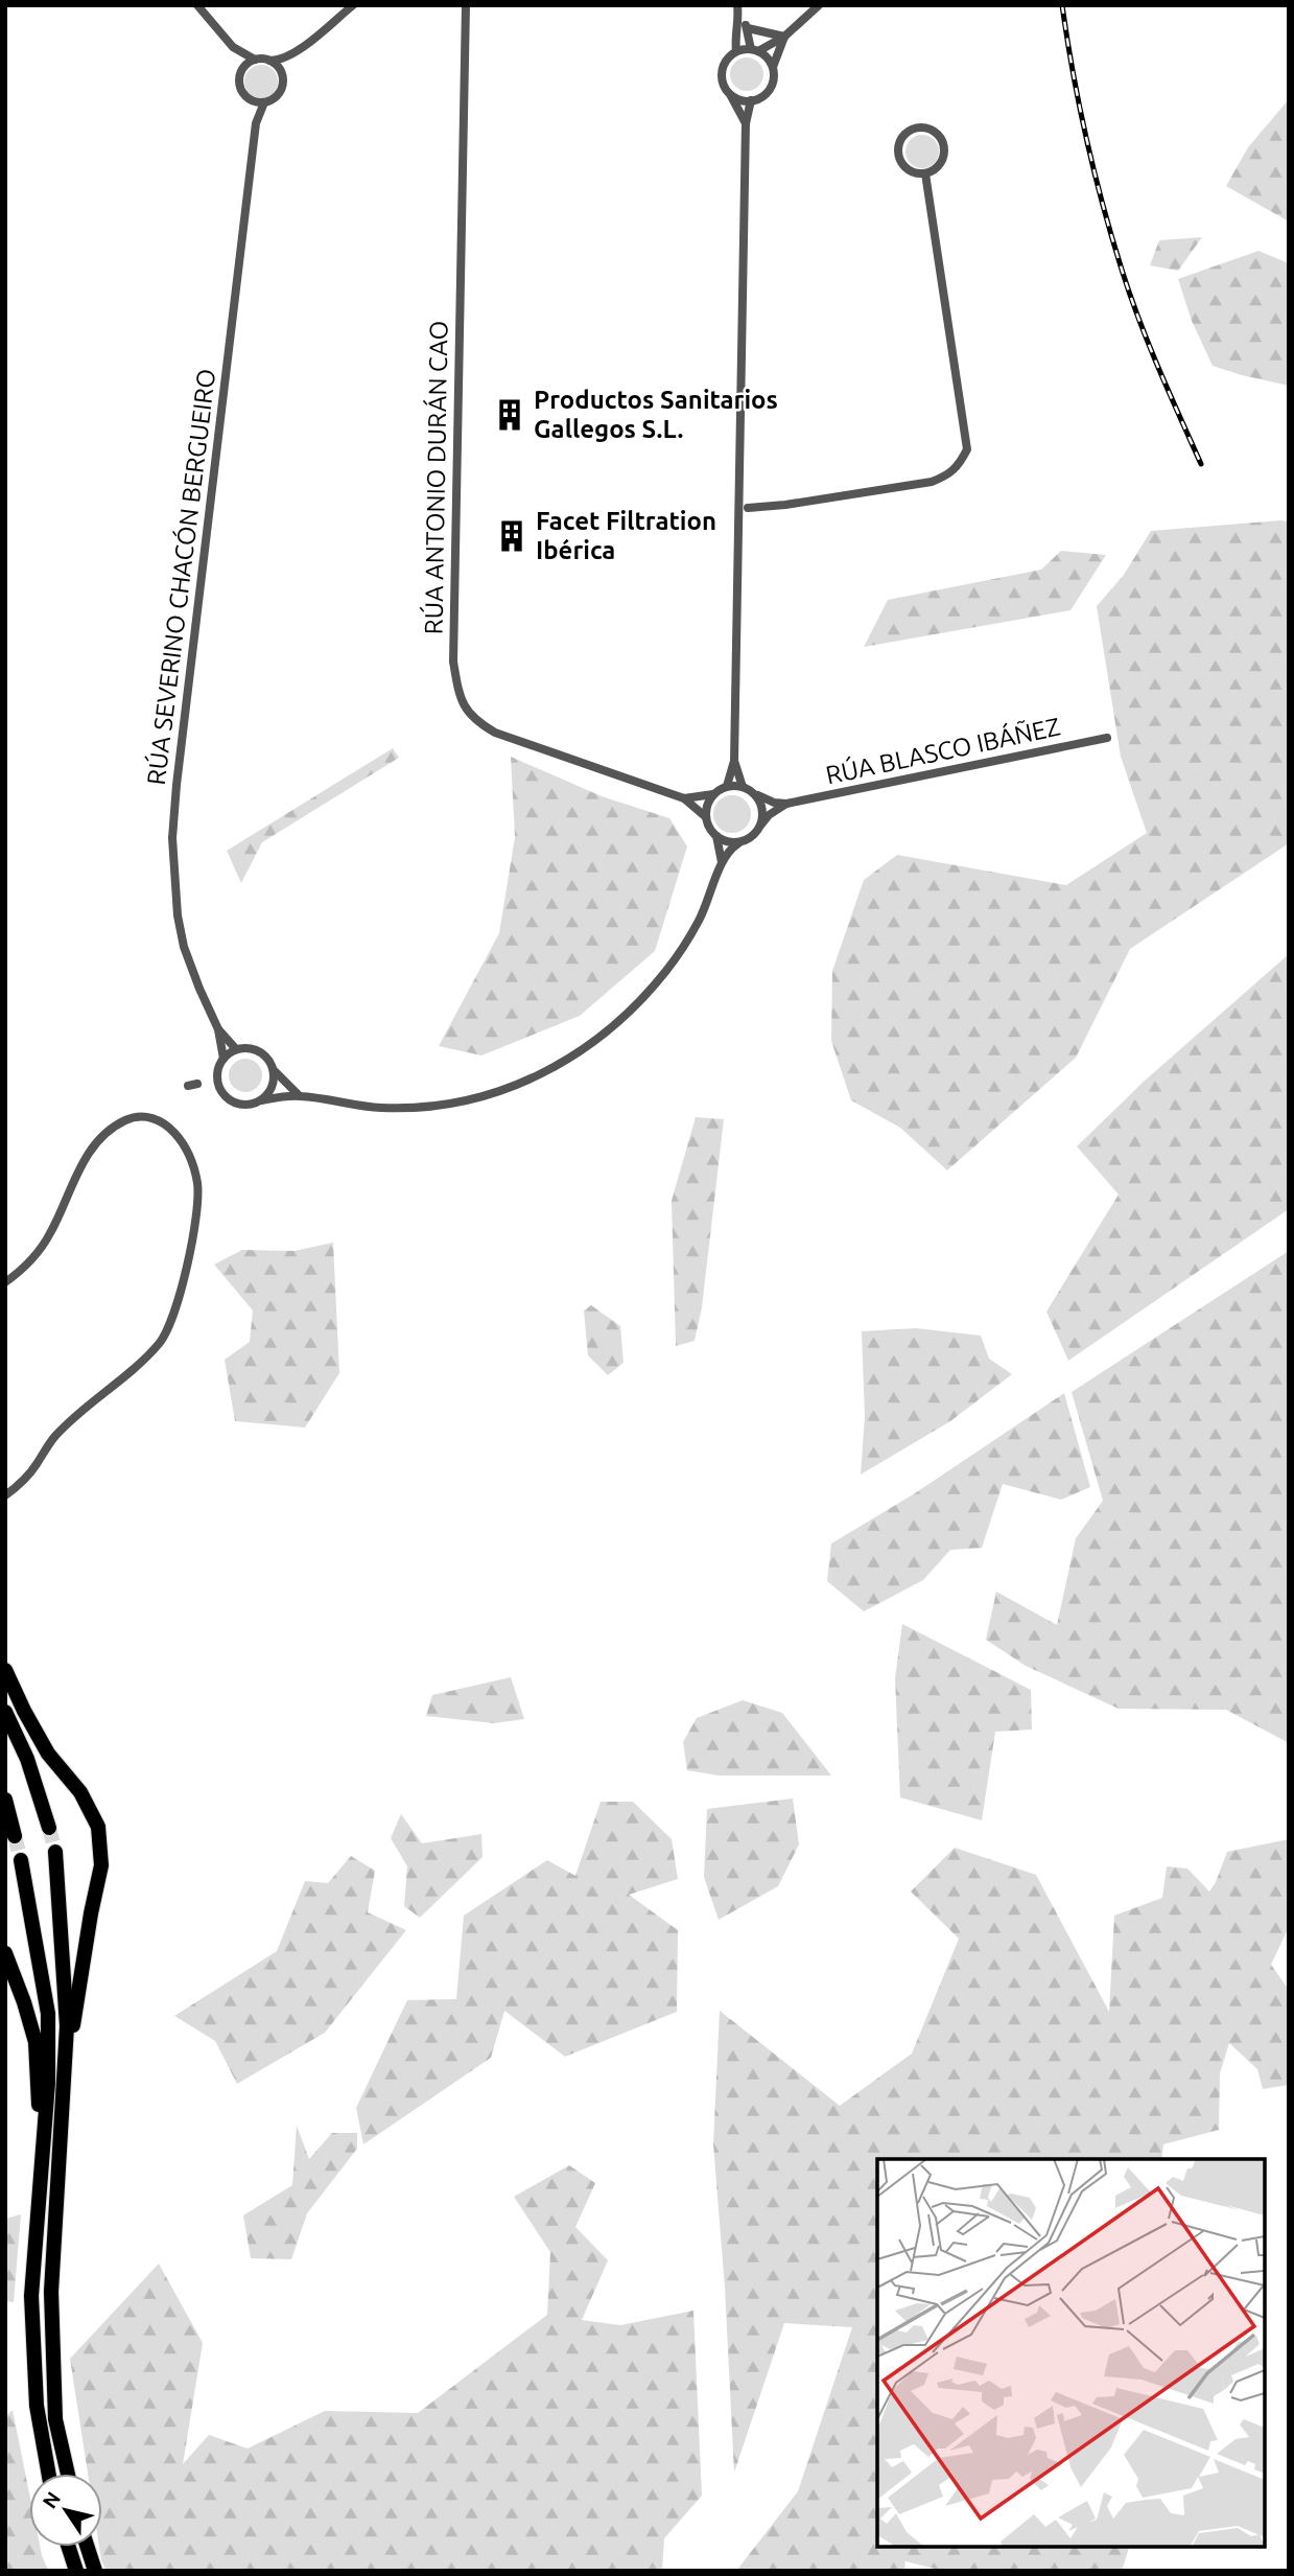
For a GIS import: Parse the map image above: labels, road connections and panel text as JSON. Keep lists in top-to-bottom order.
{
  "streets": {
    "street": ["RÚA ANTONIO DURÁN CAO", "RÚA SEVERINO CHACÓN BERGUEIRO", "RÚA BLASCO IBÁÑEZ"]
  },
  "crossings": [
    ["RÚA ANTONIO DURÁN CAO", "RÚA BLASCO IBÁÑEZ"]
  ],
  "places": {
    "building": ["Productos Sanitarios Gallegos S.L.", "Facet Filtration Ibérica"]
  },
  "north": "top left"
}
